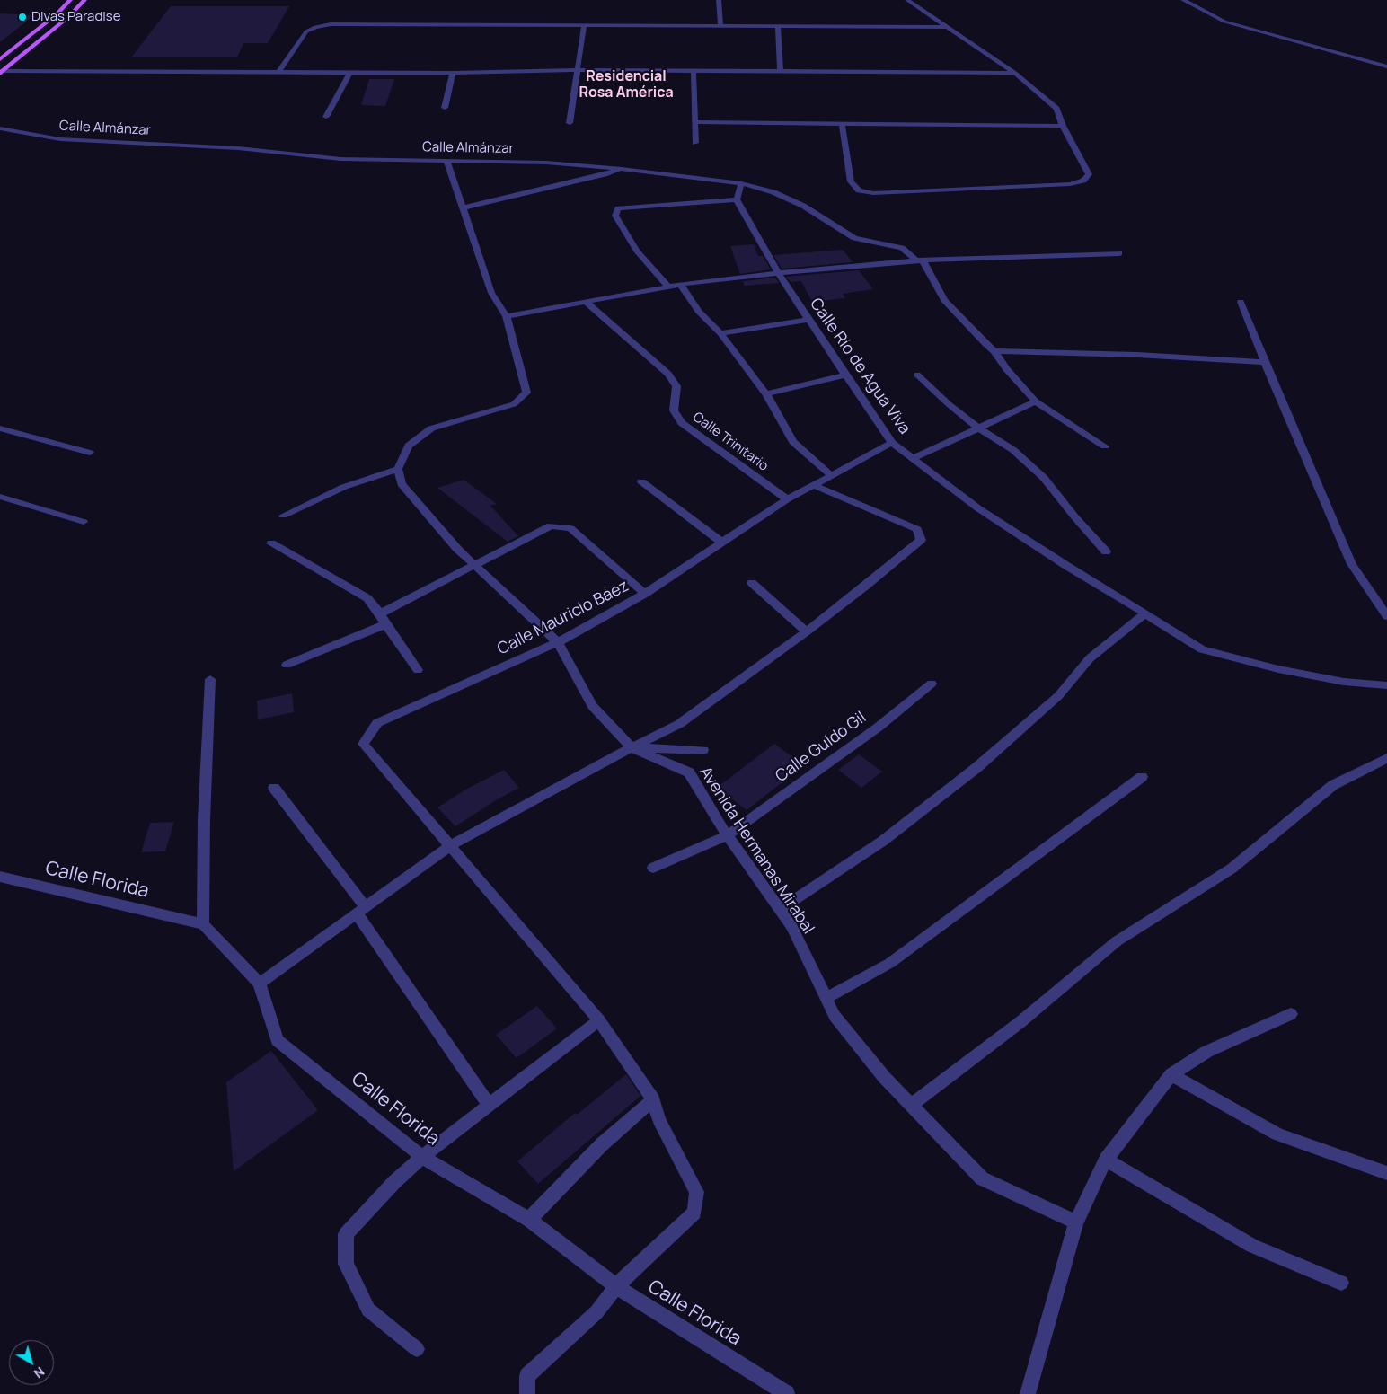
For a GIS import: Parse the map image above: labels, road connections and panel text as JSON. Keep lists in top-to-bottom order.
{
  "streets": {
    "street": [
      "Calle Almánzar",
      "Calle Río de Agua Viva",
      "Calle Trinitario",
      "Calle Mauricio Báez",
      "Calle Guido Gil",
      "Avenida Hermanas Mirabal",
      "Calle Florida"
    ]
  },
  "crossings": [
    ["Calle Río de Agua Viva", "Calle Mauricio Báez"],
    ["Calle Trinitario", "Calle Mauricio Báez"],
    ["Calle Mauricio Báez", "Avenida Hermanas Mirabal"],
    ["Calle Guido Gil", "Avenida Hermanas Mirabal"]
  ],
  "districts": ["Residencial Rosa América"],
  "places": ["Divas Paradise"],
  "north": "bottom right"
}
